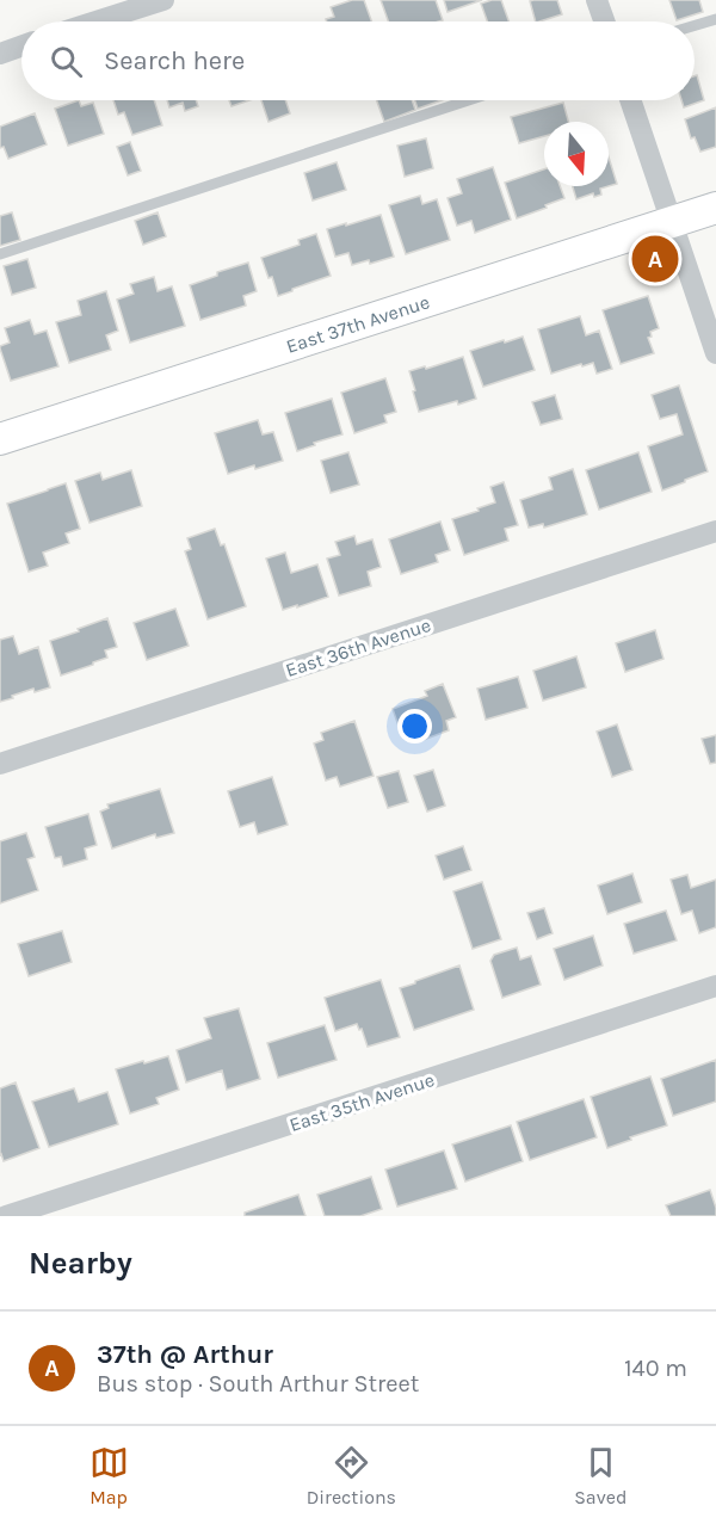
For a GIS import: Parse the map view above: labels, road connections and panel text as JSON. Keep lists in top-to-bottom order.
{
  "streets": {
    "street": ["East 37th Avenue", "East 36th Avenue", "East 35th Avenue"]
  },
  "north": "bottom",
  "page": {
    "search": "Search here",
    "pins": "A",
    "heading": "Nearby",
    "list": [
      {
        "mark": "A",
        "name": "37th @ Arthur",
        "note": "Bus stop · South Arthur Street",
        "value": "140 m"
      }
    ],
    "nav": ["Map", "Directions", "Saved"]
  }
}
